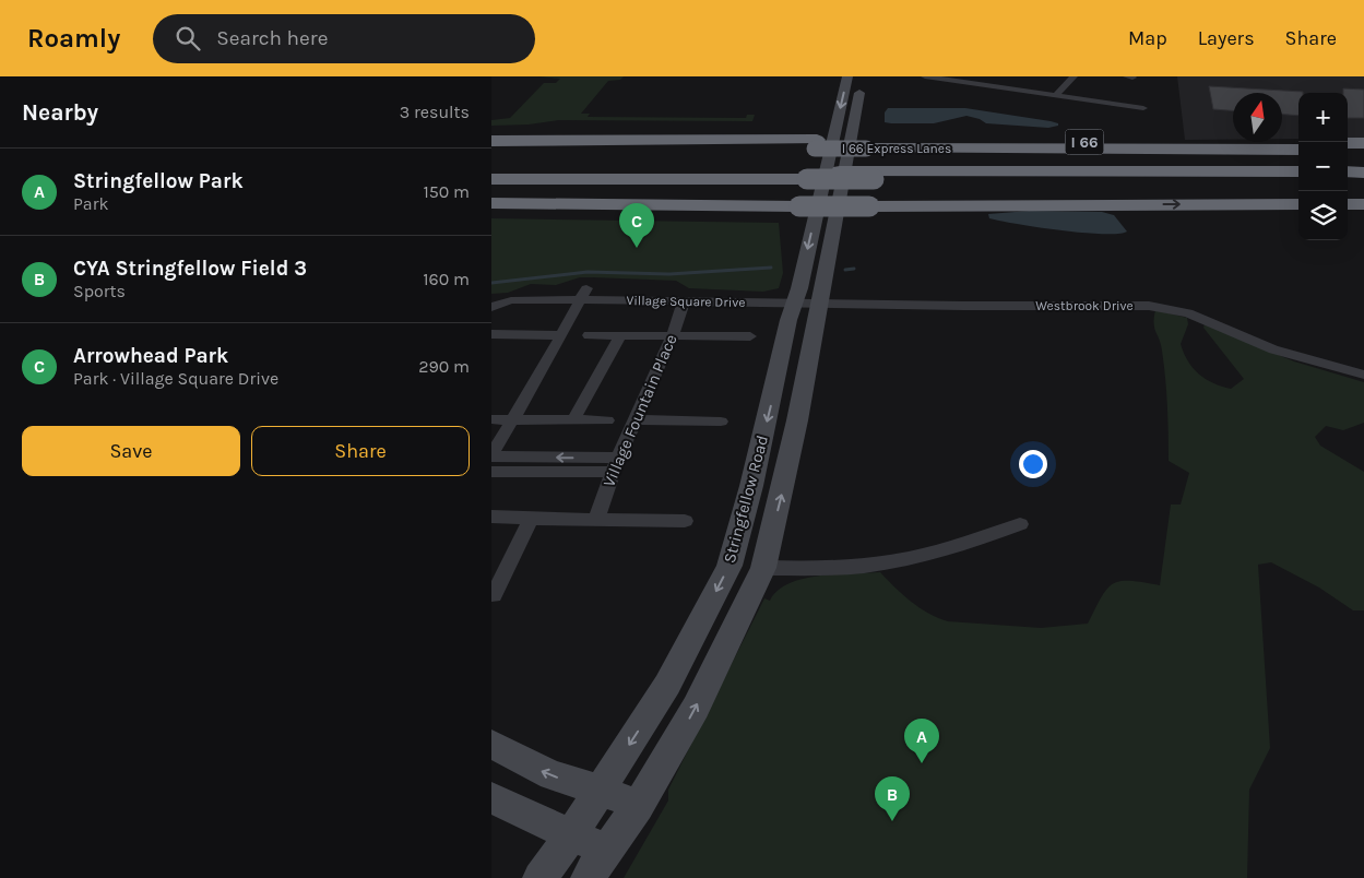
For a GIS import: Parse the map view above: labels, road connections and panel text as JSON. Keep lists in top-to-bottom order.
{
  "streets": {
    "highway": ["I 66", "I 66 Express Lanes"],
    "main road": ["Stringfellow Road"],
    "street": ["Village Square Drive", "Westbrook Drive", "Village Fountain Place"]
  },
  "crossings": [
    ["I 66", "I 66 Express Lanes"],
    ["I 66 Express Lanes", "Stringfellow Road"],
    ["Village Square Drive", "Westbrook Drive"],
    ["Village Square Drive", "Village Fountain Place"],
    ["Village Square Drive", "Stringfellow Road"],
    ["Westbrook Drive", "Stringfellow Road"]
  ],
  "north": "top",
  "page": {
    "header": "Roamly",
    "search": "Search here",
    "nav": ["Map", "Layers", "Share"],
    "heading": ["Nearby", "3 results"],
    "map_buttons": ["+", "−"],
    "list": [
      {
        "mark": "A",
        "name": "Stringfellow Park",
        "note": "Park",
        "value": "150 m"
      },
      {
        "mark": "B",
        "name": "CYA Stringfellow Field 3",
        "note": "Sports",
        "value": "160 m"
      },
      {
        "mark": "C",
        "name": "Arrowhead Park",
        "note": "Park · Village Square Drive",
        "value": "290 m"
      }
    ],
    "pins": ["C", "A", "B"],
    "buttons": ["Save", "Share"]
  }
}
